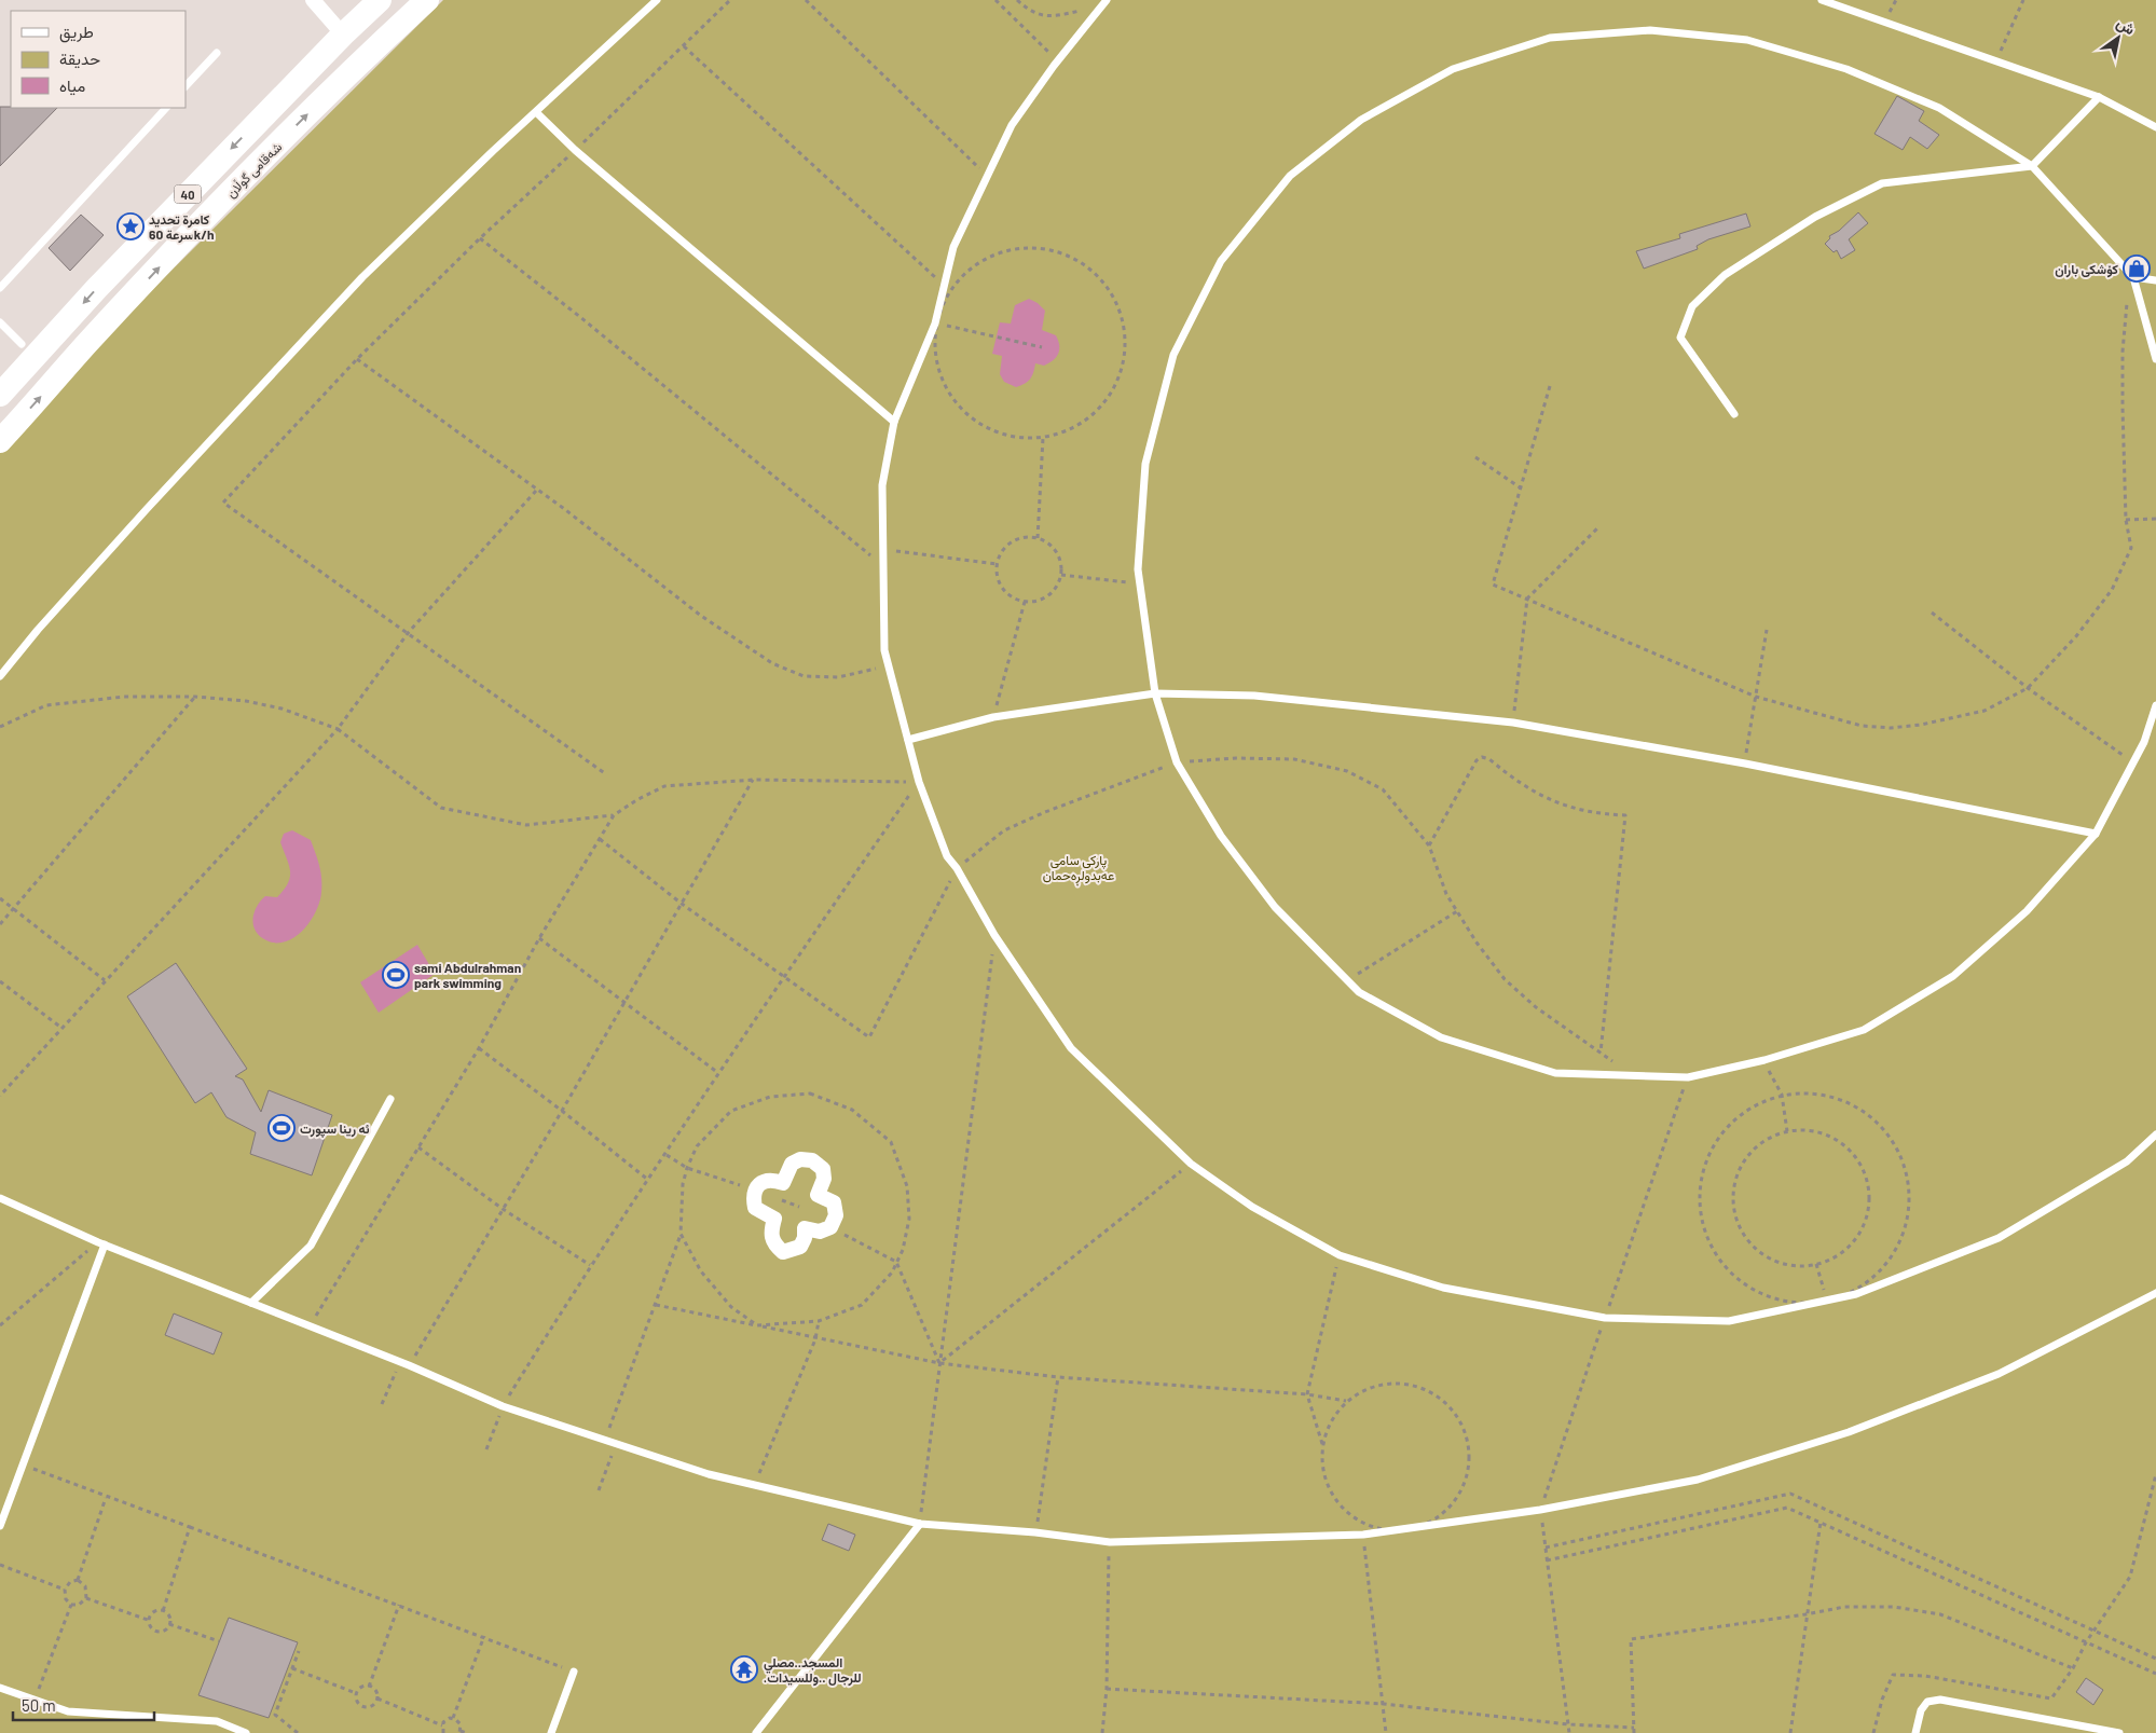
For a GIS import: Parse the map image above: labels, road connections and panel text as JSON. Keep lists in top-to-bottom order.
{
  "streets": {
    "main road": ["شەقامی گوڵان", "40"]
  },
  "parks": ["پارکی سامی عەبدولڕەحمان"],
  "places": {
    "place": ["كامرة تحديد سرعة 60k/h"],
    "shop": ["کۆشکی باران"],
    "sports": ["sami Abdulrahman park swimming", "ئه رينا سپورت"],
    "temple": ["المسجد..مصلي .للرجال ..وللسيدات"]
  },
  "legend": ["طريق", "حديقة", "مياه"],
  "scale_bar": "50 m",
  "north": "top right"
}
